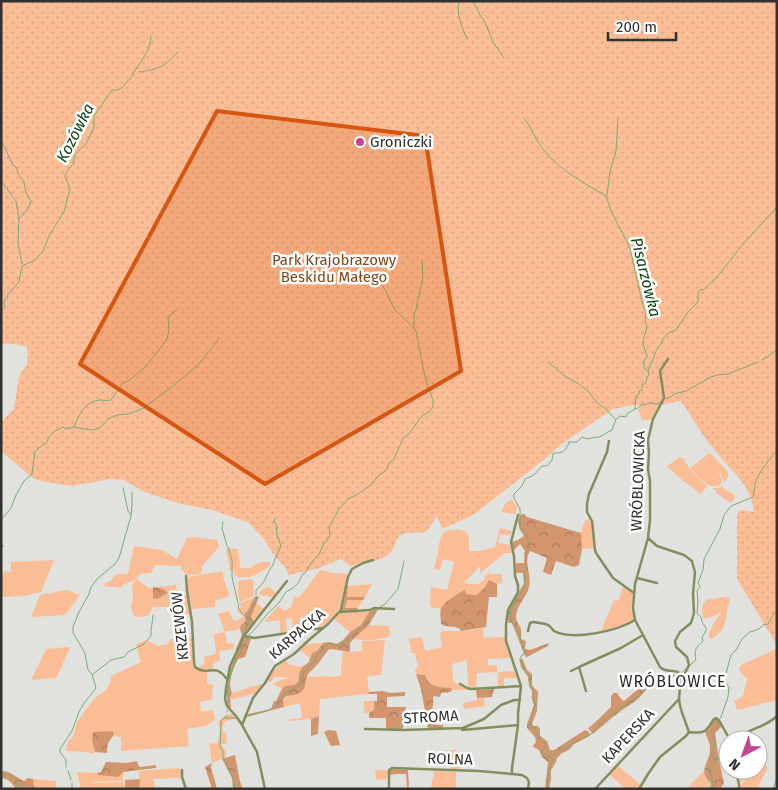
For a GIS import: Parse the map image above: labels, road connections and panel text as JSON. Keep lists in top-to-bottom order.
{
  "streets": {
    "street": [
      "WRÓBLOWICKA",
      "KRZEWÓW",
      "KARPACKA",
      "STROMA",
      "KAPERSKA",
      "ROLNA"
    ]
  },
  "districts": ["WRÓBLOWICE"],
  "water": ["Kozówka", "Pisarzówka"],
  "parks": ["Park Krajobrazowy Beskidu Małego"],
  "places": ["Groniczki"],
  "scale_bar": "200 m",
  "north": "bottom left"
}
